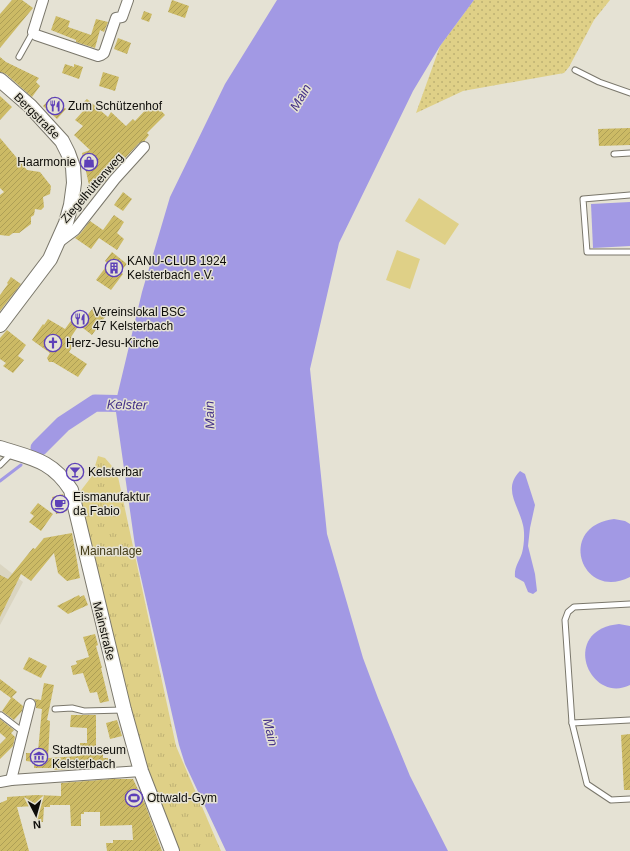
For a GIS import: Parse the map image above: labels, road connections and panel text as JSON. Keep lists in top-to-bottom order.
{
  "streets": {
    "street": ["Bergstraße", "Ziegelhüttenweg", "Mainstraße"]
  },
  "crossings": [
    ["Bergstraße", "Ziegelhüttenweg"]
  ],
  "water": ["Main", "Kelster"],
  "parks": ["Mainanlage"],
  "places": {
    "restaurant": ["Zum Schützenhof", "Vereinslokal BSC 47 Kelsterbach"],
    "shop": ["Haarmonie"],
    "building": ["KANU-CLUB 1924 Kelsterbach e.V."],
    "church": ["Herz-Jesu-Kirche"],
    "bar": ["Kelsterbar"],
    "cafe": ["Eismanufaktur da Fabio"],
    "museum": ["Stadtmuseum Kelsterbach"],
    "sports": ["Ottwald-Gym"]
  },
  "north": "bottom"
}
